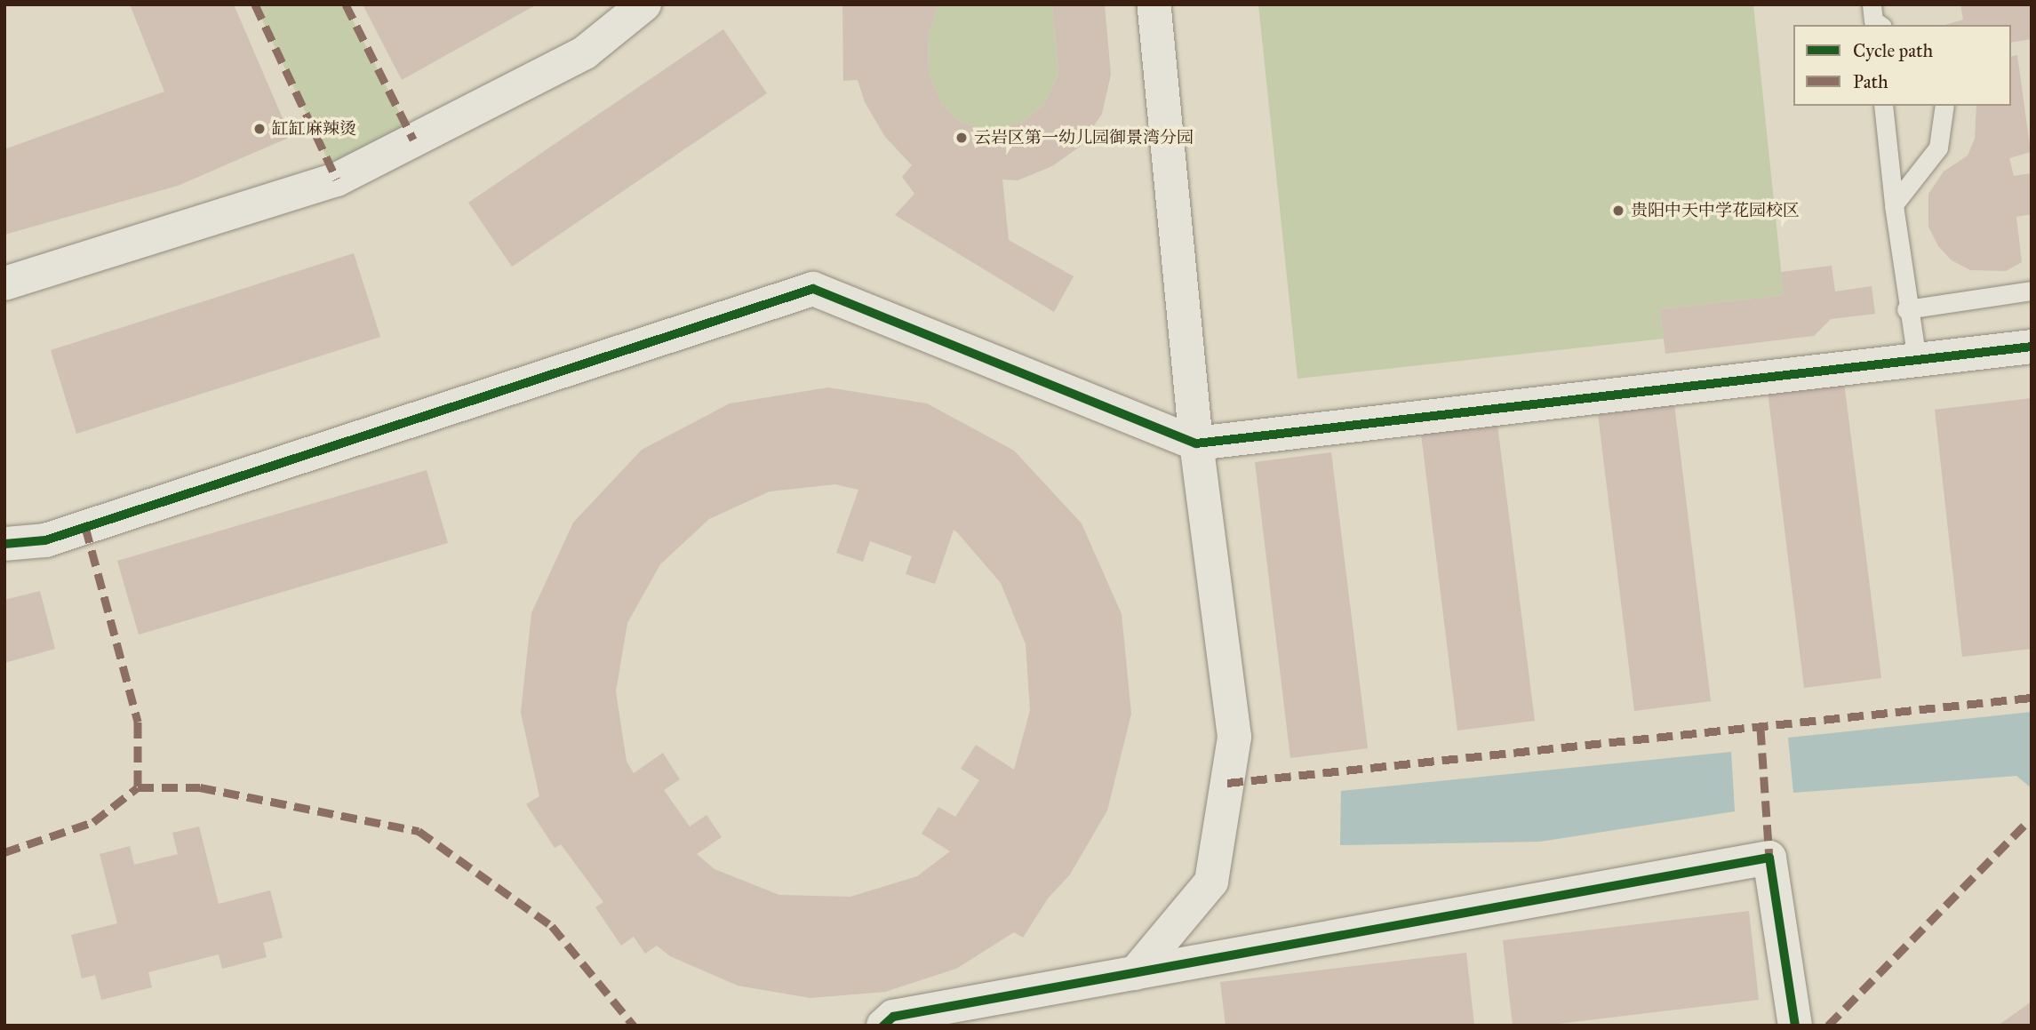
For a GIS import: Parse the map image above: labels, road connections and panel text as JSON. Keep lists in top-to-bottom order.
{
  "places": ["缸缸麻辣烫", "云岩区第一幼儿园御景湾分园", "贵阳中天中学花园校区"],
  "legend": ["Cycle path", "Path"]
}
